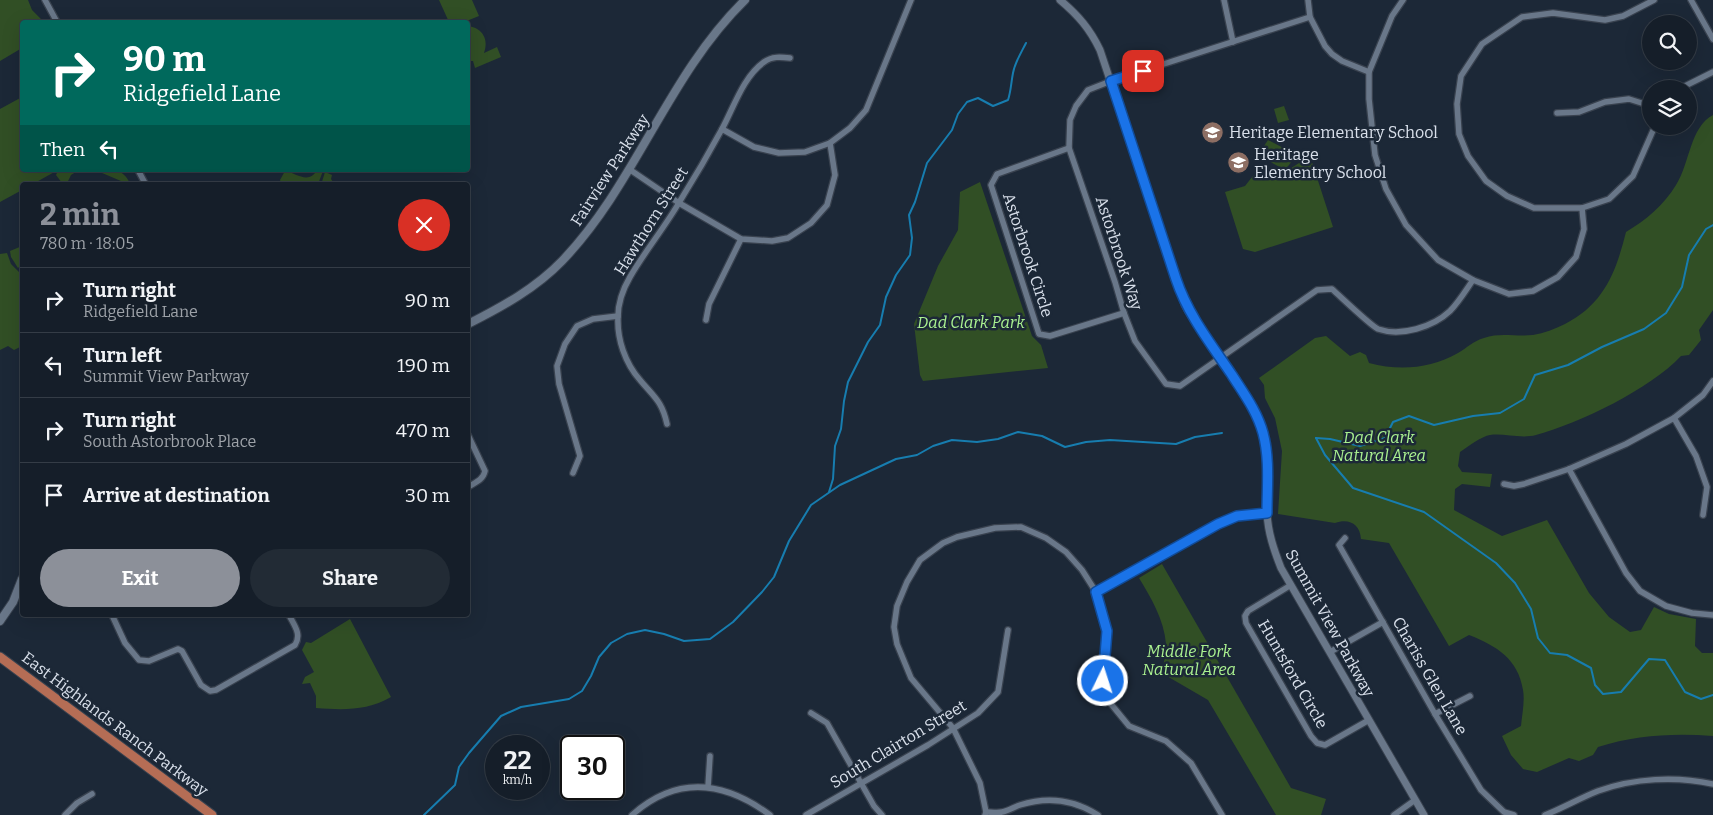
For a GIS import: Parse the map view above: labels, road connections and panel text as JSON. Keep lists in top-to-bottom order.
{
  "streets": {
    "main road": ["Fairview Parkway", "East Highlands Ranch Parkway"],
    "street": [
      "Hawthorn Street",
      "Astorbrook Way",
      "Astorbrook Circle",
      "Summit View Parkway",
      "Huntsford Circle",
      "Chariss Glen Lane",
      "South Clairton Street"
    ]
  },
  "crossings": [
    ["Astorbrook Way", "Astorbrook Circle"],
    ["Astorbrook Way", "Summit View Parkway"],
    ["Summit View Parkway", "Huntsford Circle"]
  ],
  "parks": ["Dad Clark Park", "Dad Clark Natural Area", "Middle Fork Natural Area"],
  "places": {
    "school or university": ["Heritage Elementary School", "Heritage Elementry School"]
  },
  "page": {
    "turn": ["90 m", "Ridgefield Lane"],
    "then": "Then",
    "heading": ["2 min", "780 m · 18:05"],
    "list": [
      {
        "name": "Turn right",
        "note": "Ridgefield Lane",
        "value": "90 m"
      },
      {
        "name": "Turn left",
        "note": "Summit View Parkway",
        "value": "190 m"
      },
      {
        "name": "Turn right",
        "note": "South Astorbrook Place",
        "value": "470 m"
      },
      {
        "name": "Arrive at destination",
        "value": "30 m"
      }
    ],
    "buttons": ["Exit", "Share"],
    "speed": "22 km/h",
    "limit": "30"
  }
}
